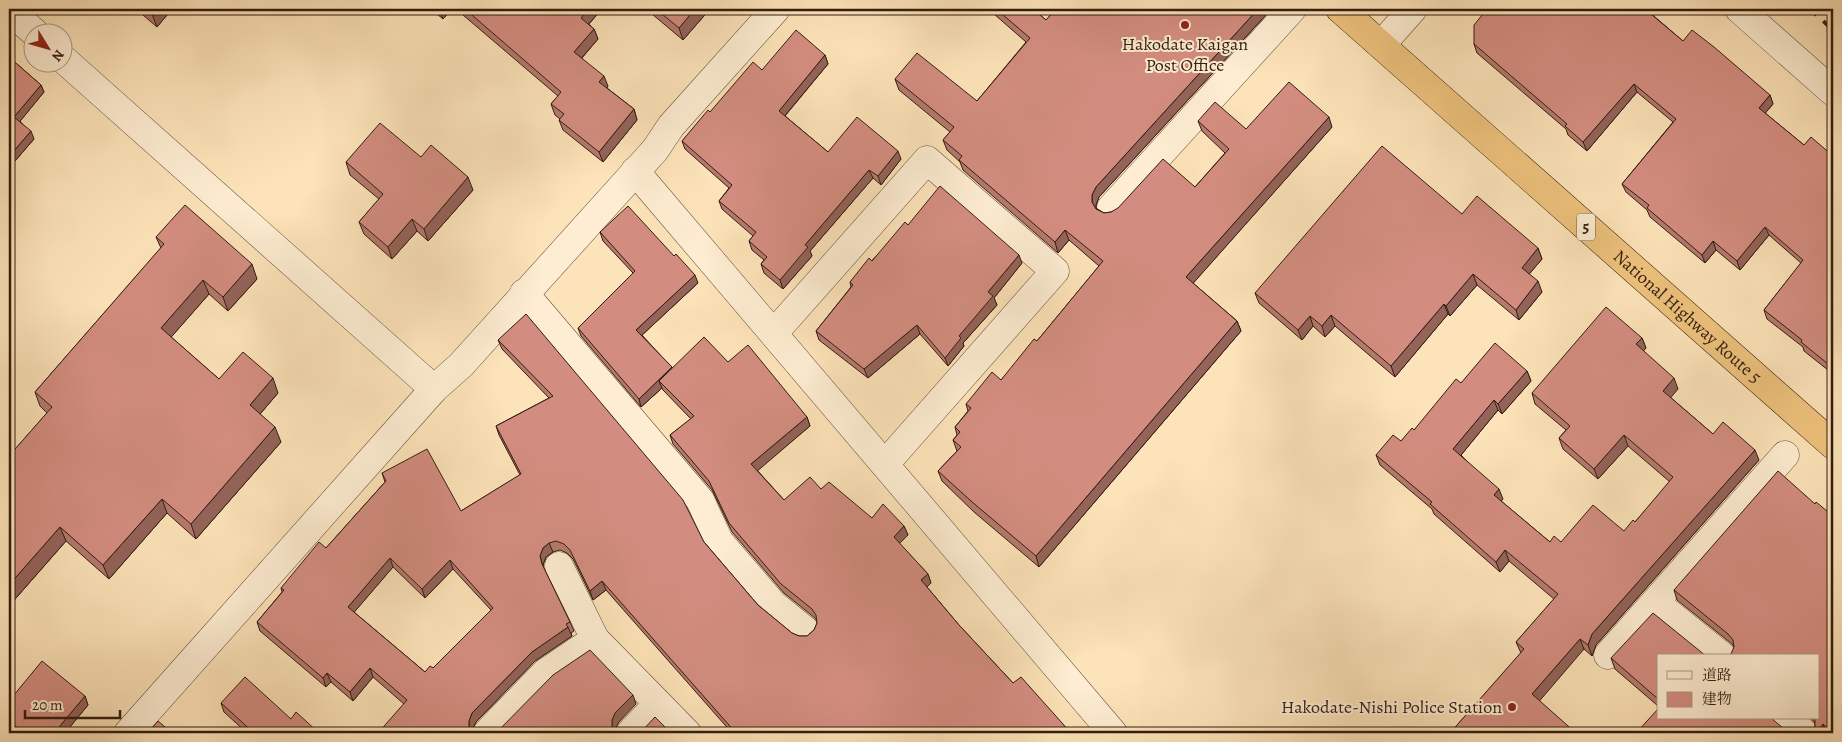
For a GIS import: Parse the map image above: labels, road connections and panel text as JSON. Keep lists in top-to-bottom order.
{
  "streets": {
    "highway": ["5", "National Highway Route 5"]
  },
  "places": ["Hakodate Kaigan Post Office", "Hakodate-Nishi Police Station"],
  "legend": ["道路", "建物"],
  "scale_bar": "20 m",
  "north": "bottom right"
}
